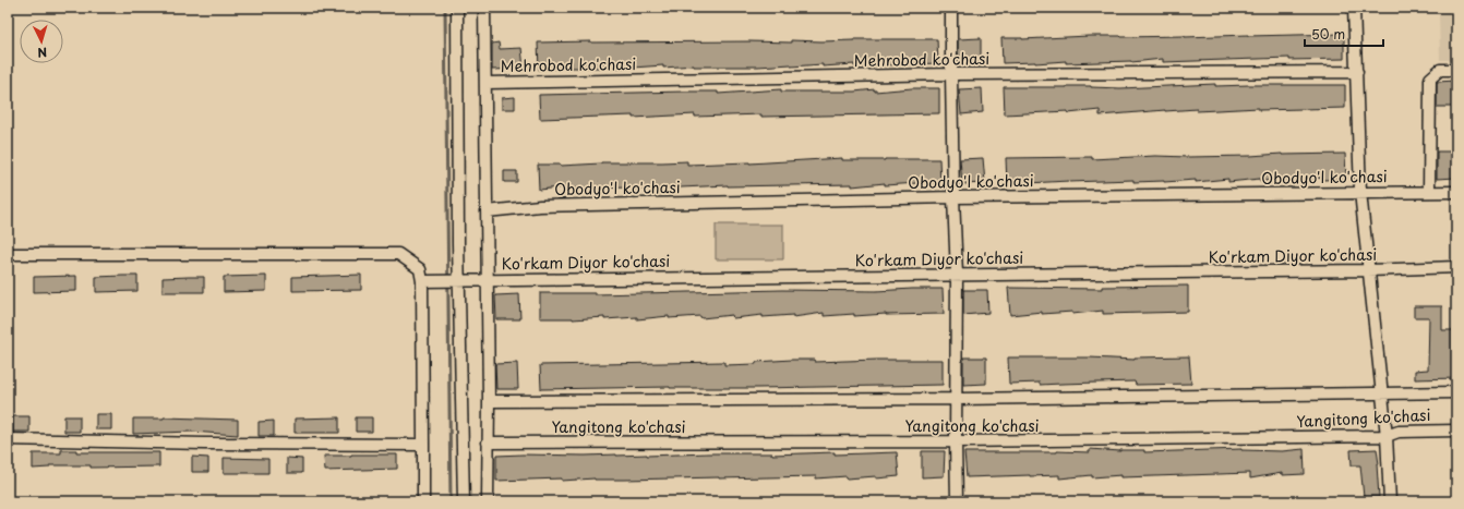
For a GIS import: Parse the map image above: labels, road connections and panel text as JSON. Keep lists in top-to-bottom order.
{
  "streets": {
    "street": [
      "Mehrobod ko'chasi",
      "Obodyo'l ko'chasi",
      "Ko'rkam Diyor ko'chasi",
      "Yangitong ko'chasi"
    ]
  },
  "scale_bar": "50 m",
  "north": "bottom"
}
